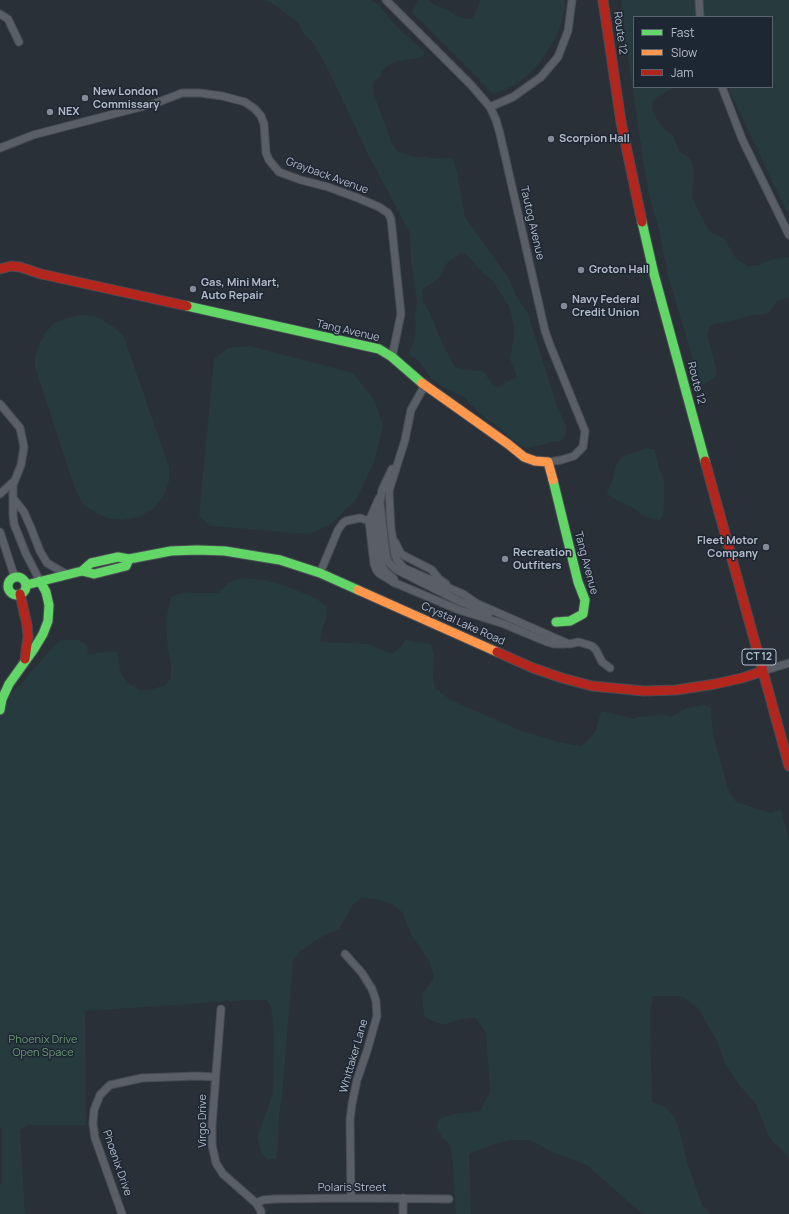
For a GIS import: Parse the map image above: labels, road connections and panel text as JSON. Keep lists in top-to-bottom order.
{
  "streets": {
    "main road": [
      "Route 12",
      "Tang Avenue",
      "Crystal Lake Road",
      "CT 12"
    ],
    "street": [
      "Grayback Avenue",
      "Tautog Avenue",
      "Whittaker Lane",
      "Virgo Drive",
      "Phoenix Drive",
      "Polaris Street"
    ]
  },
  "crossings": [
    ["Route 12", "Crystal Lake Road"],
    ["Grayback Avenue", "Tang Avenue"],
    ["Tautog Avenue", "Tang Avenue"],
    ["Whittaker Lane", "Polaris Street"],
    ["Virgo Drive", "Phoenix Drive"],
    ["Virgo Drive", "Polaris Street"]
  ],
  "parks": ["Phoenix Drive Open Space"],
  "places": [
    "New London Commissary",
    "NEX",
    "Scorpion Hall",
    "Groton Hall",
    "Gas, Mini Mart, Auto Repair",
    "Navy Federal Credit Union",
    "Fleet Motor Company",
    "Recreation Outfiters"
  ],
  "legend": ["Fast", "Slow", "Jam"]
}
